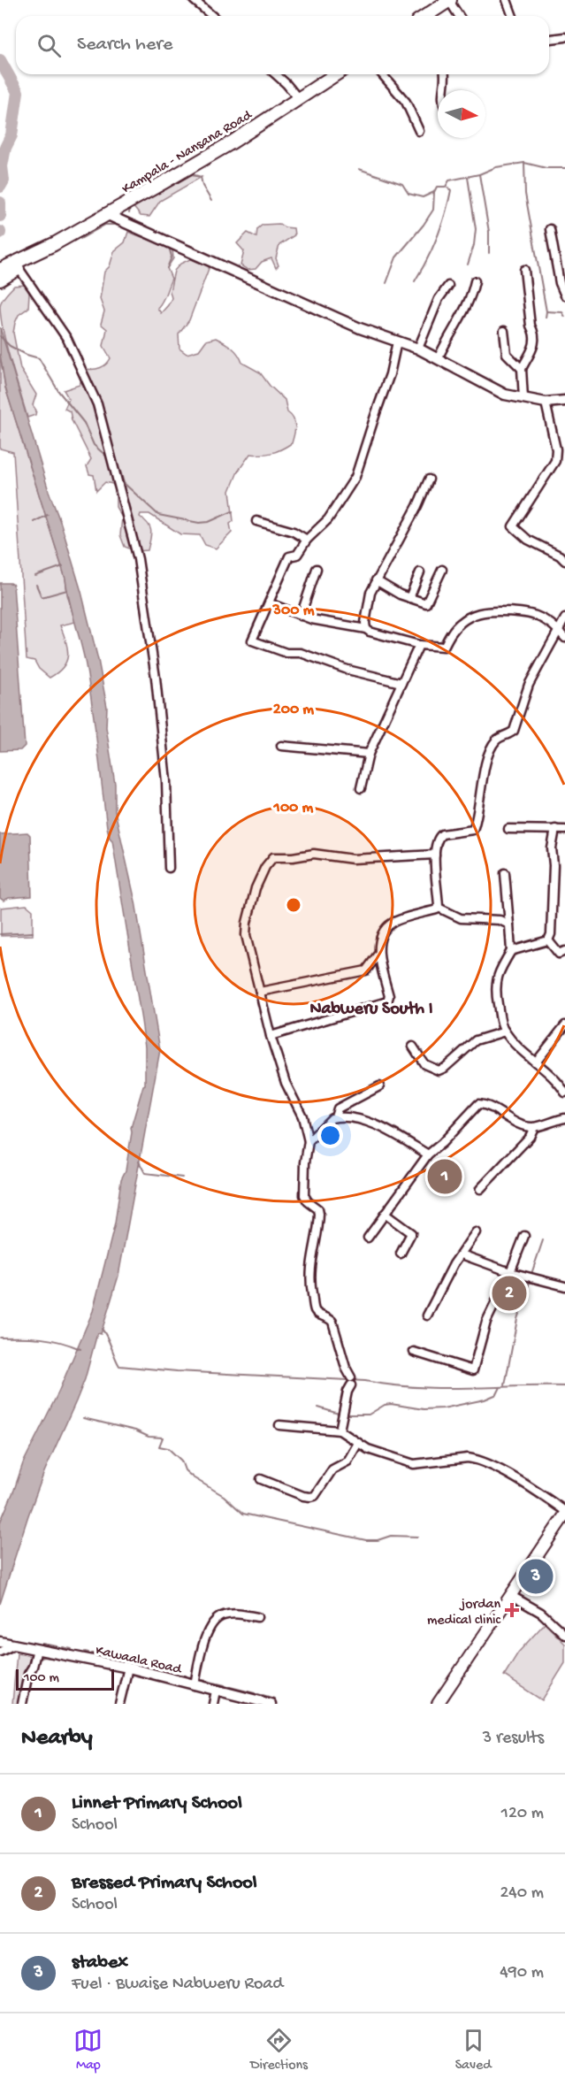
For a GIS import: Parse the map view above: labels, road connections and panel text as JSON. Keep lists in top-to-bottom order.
{
  "streets": {
    "main road": ["Kampala - Nansana Road"],
    "street": ["Kawaala Road"]
  },
  "districts": ["Nabweru South I"],
  "places": {
    "health": ["jordan medical clinic"]
  },
  "scale_bar": "100 m",
  "north": "right",
  "page": {
    "search": "Search here",
    "pins": ["1", "2", "3"],
    "scale": "100 m",
    "heading": ["Nearby", "3 results"],
    "list": [
      {
        "mark": "1",
        "name": "Linnet Primary School",
        "note": "School",
        "value": "120 m"
      },
      {
        "mark": "2",
        "name": "Bressed Primary School",
        "note": "School",
        "value": "240 m"
      },
      {
        "mark": "3",
        "name": "stabex",
        "note": "Fuel · Bwaise Nabweru Road",
        "value": "490 m"
      }
    ],
    "nav": ["Map", "Directions", "Saved"]
  },
  "rings": ["300 m", "200 m", "100 m"]
}
